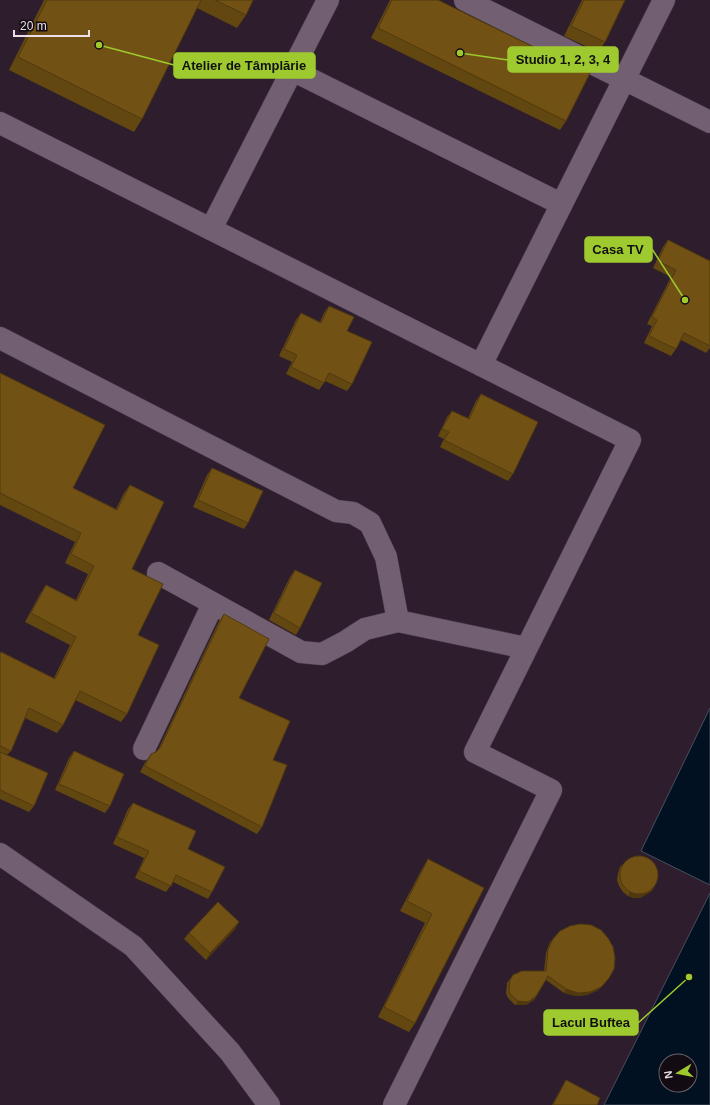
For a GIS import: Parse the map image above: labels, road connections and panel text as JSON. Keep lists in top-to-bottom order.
{
  "places": [
    "Atelier de Tâmplărie",
    "Studio 1, 2, 3, 4",
    "Casa TV",
    "Lacul Buftea"
  ],
  "scale_bar": "20 m",
  "north": "left"
}
